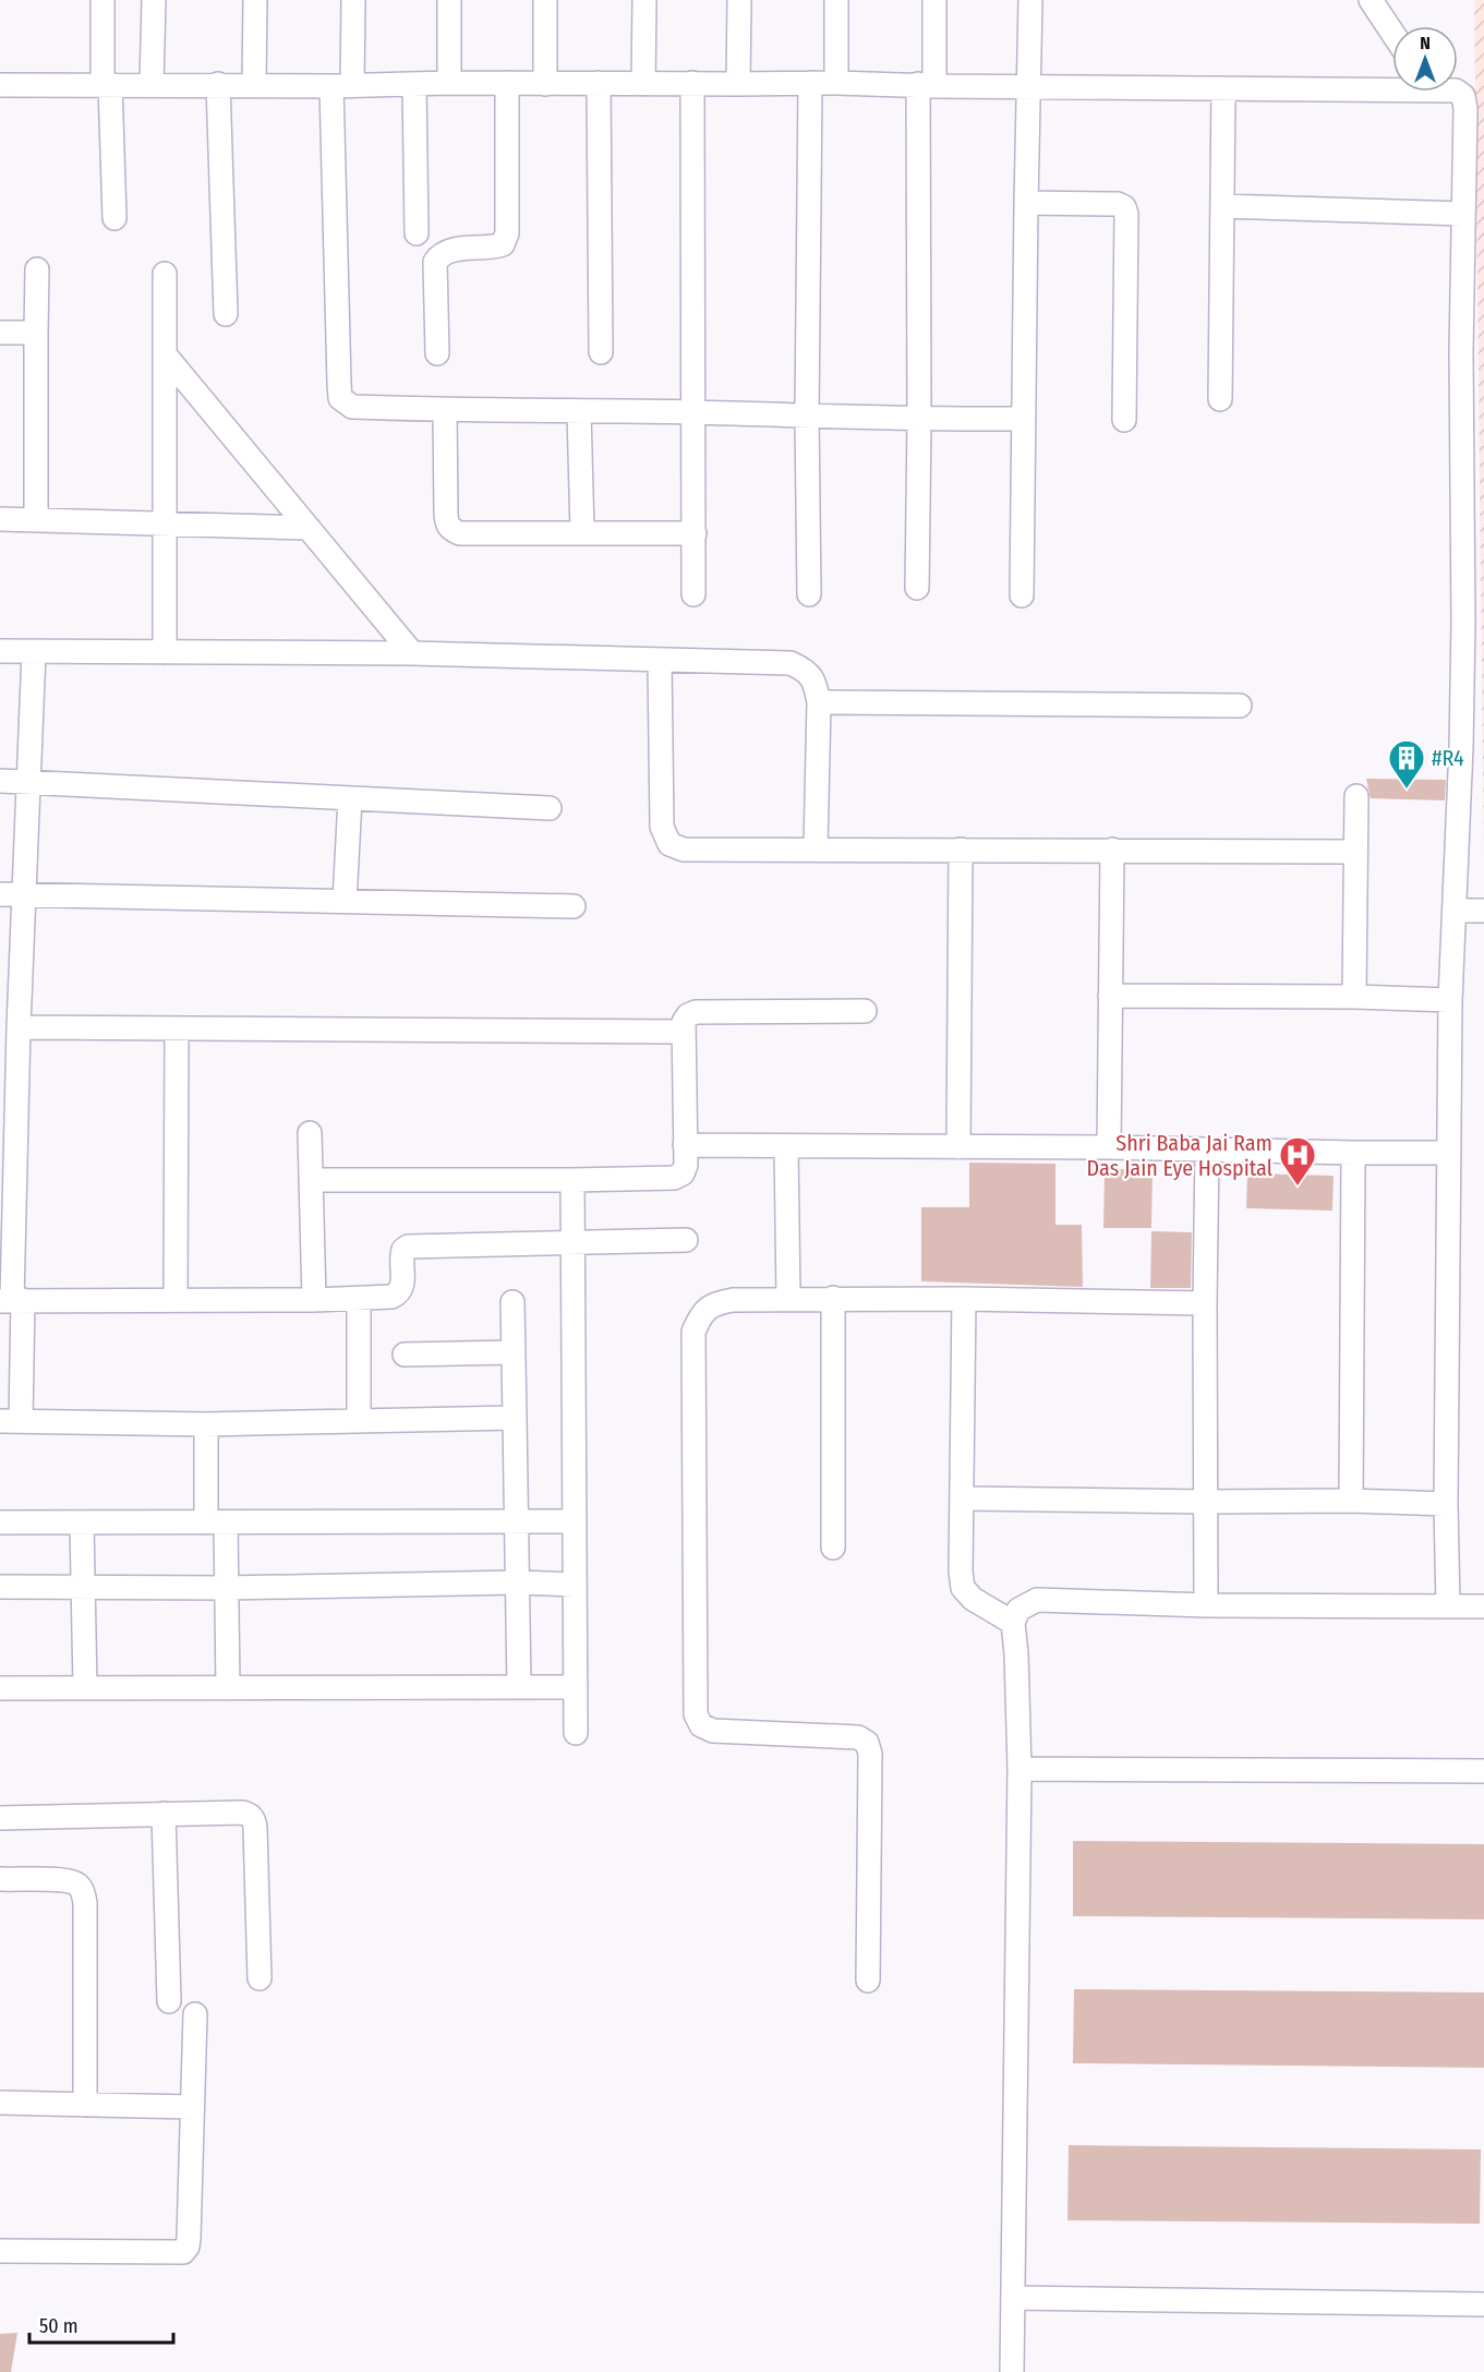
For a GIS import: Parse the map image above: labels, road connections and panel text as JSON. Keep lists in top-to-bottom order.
{
  "places": {
    "building": ["#R4"],
    "hospital": ["Shri Baba Jai Ram Das Jain Eye Hospital"]
  },
  "scale_bar": "50 m",
  "north": "top"
}
